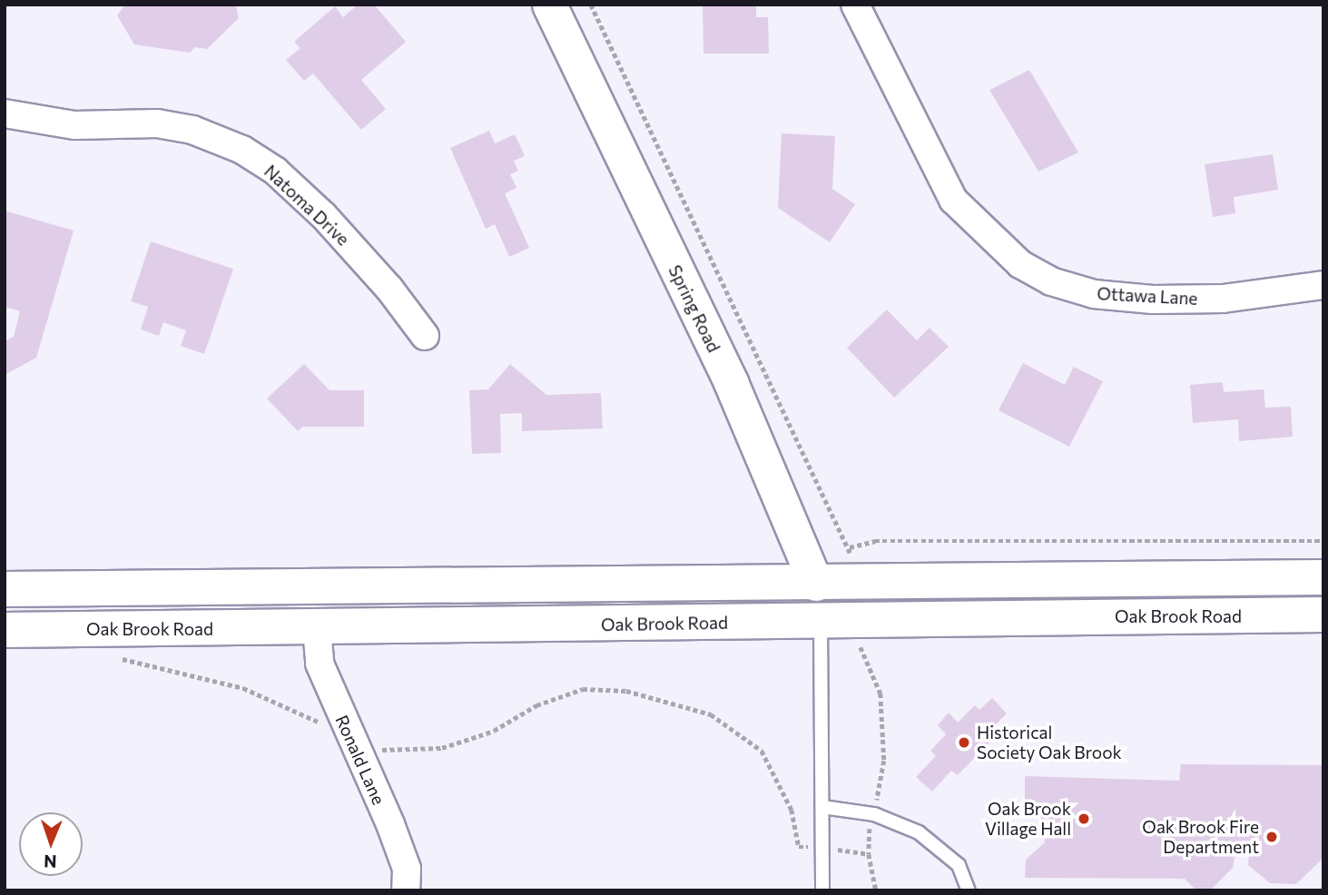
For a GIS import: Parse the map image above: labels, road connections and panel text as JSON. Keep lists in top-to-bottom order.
{
  "streets": {
    "main road": ["Oak Brook Road"],
    "street": [
      "Natoma Drive",
      "Ottawa Lane",
      "Spring Road",
      "Ronald Lane"
    ]
  },
  "crossings": [
    ["Spring Road", "Oak Brook Road"],
    ["Oak Brook Road", "Ronald Lane"]
  ],
  "places": ["Historical Society Oak Brook", "Oak Brook Village Hall", "Oak Brook Fire Department"],
  "north": "bottom"
}
